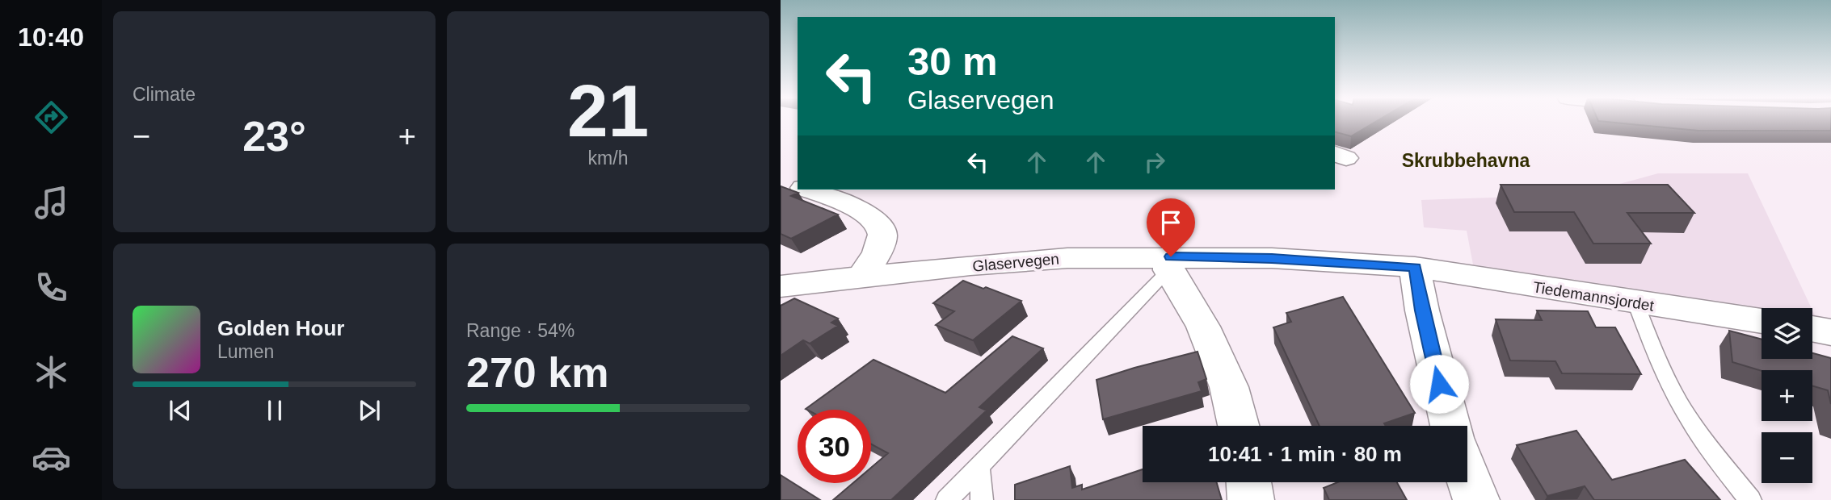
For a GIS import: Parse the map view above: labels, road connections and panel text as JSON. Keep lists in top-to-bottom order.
{
  "streets": {
    "street": ["Glaservegen", "Tiedemannsjordet"]
  },
  "crossings": [
    ["Glaservegen", "Tiedemannsjordet"]
  ],
  "districts": ["Skrubbehavna"],
  "page": {
    "tabs": "10:40",
    "tile": [
      "Climate",
      ["21", "km/h"],
      ["Range · 54%", "270 km"]
    ],
    "turn": ["30 m", "Glaservegen"],
    "heat": ["−", "23°", "+"],
    "song": ["Golden Hour", "Lumen"],
    "map_buttons": ["+", "−"],
    "limit": "30",
    "trip": "10:41 · 1 min · 80 m"
  }
}
